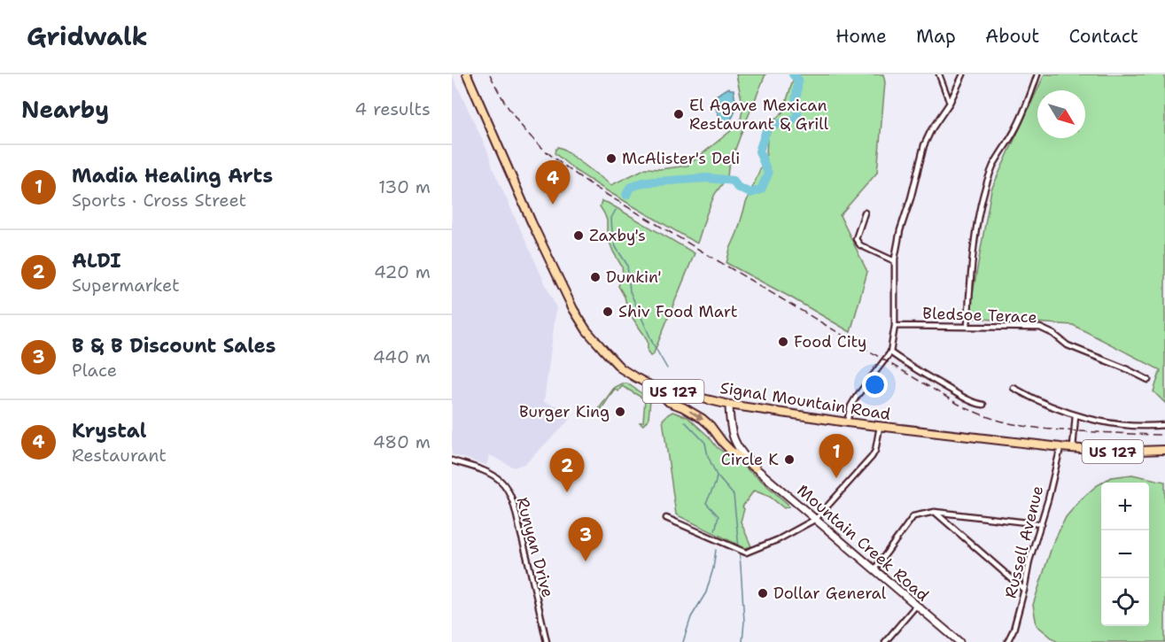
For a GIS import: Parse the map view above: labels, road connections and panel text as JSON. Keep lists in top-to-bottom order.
{
  "streets": {
    "main road": ["US 127", "Signal Mountain Road", "Mountain Creek Road"],
    "street": ["Bledsoe Terace", "Russell Avenue", "Runyan Drive"]
  },
  "crossings": [
    ["Signal Mountain Road", "Russell Avenue"],
    ["Signal Mountain Road", "Mountain Creek Road"]
  ],
  "places": [
    "El Agave Mexican Restaurant & Grill",
    "McAlister's Deli",
    "Zaxby's",
    "Dunkin'",
    "Shiv Food Mart",
    "Food City",
    "Burger King",
    "Circle K",
    "Dollar General"
  ],
  "north": "bottom right",
  "page": {
    "header": "Gridwalk",
    "nav": [
      "Home",
      "Map",
      "About",
      "Contact"
    ],
    "heading": ["Nearby", "4 results"],
    "list": [
      {
        "mark": "1",
        "name": "Madia Healing Arts",
        "note": "Sports · Cross Street",
        "value": "130 m"
      },
      {
        "mark": "2",
        "name": "ALDI",
        "note": "Supermarket",
        "value": "420 m"
      },
      {
        "mark": "3",
        "name": "B & B Discount Sales",
        "note": "Place",
        "value": "440 m"
      },
      {
        "mark": "4",
        "name": "Krystal",
        "note": "Restaurant",
        "value": "480 m"
      }
    ],
    "pins": [
      "4",
      "1",
      "2",
      "3"
    ],
    "map_buttons": ["+", "−"]
  }
}
